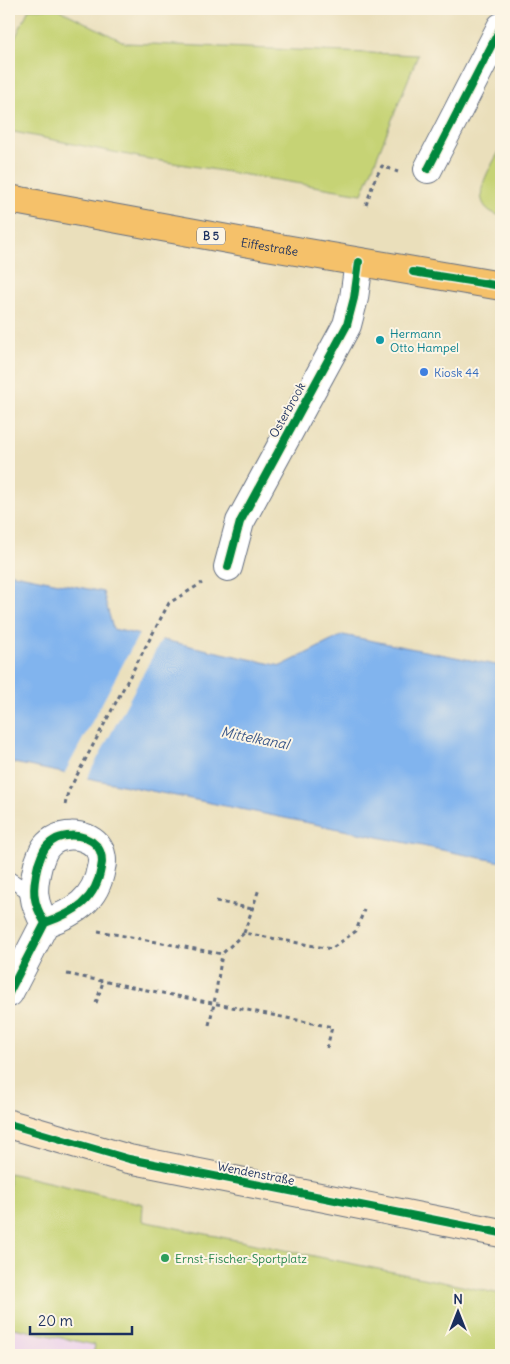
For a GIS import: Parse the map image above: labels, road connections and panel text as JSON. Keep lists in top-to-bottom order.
{
  "streets": {
    "main road": ["B 5", "Eiffestraße"],
    "street": ["Osterbrook", "Wendenstraße"]
  },
  "crossings": [
    ["Eiffestraße", "Osterbrook"]
  ],
  "water": ["Mittelkanal"],
  "places": ["Hermann Otto Hampel", "Kiosk 44", "Ernst-Fischer-Sportplatz"],
  "scale_bar": "20 m",
  "north": "top"
}
